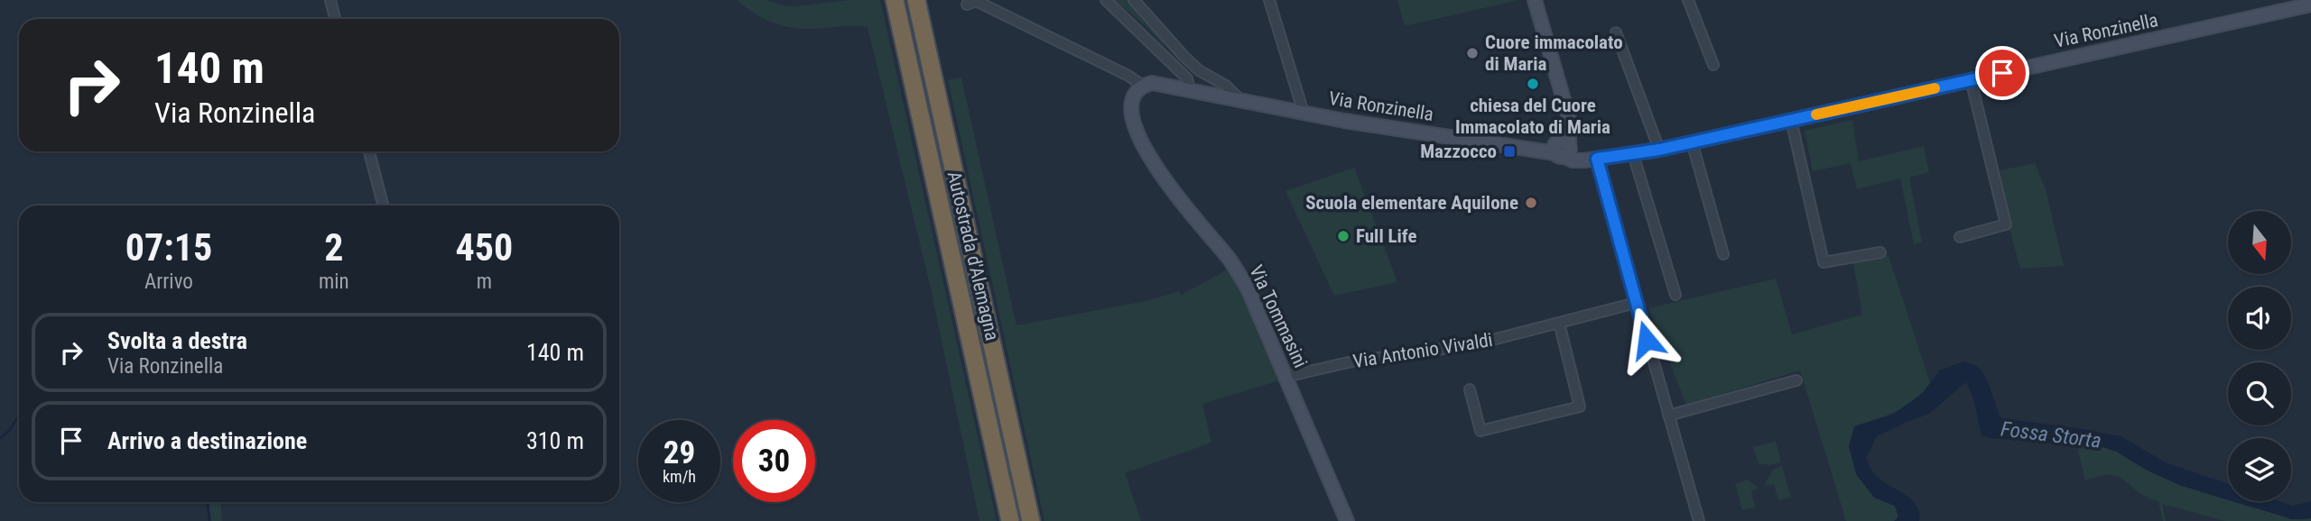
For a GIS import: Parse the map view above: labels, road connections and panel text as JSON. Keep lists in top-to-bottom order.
{
  "streets": {
    "highway": ["Autostrada d'Alemagna"],
    "street": ["Via Ronzinella", "Via Tommasini", "Via Antonio Vivaldi"]
  },
  "crossings": [
    ["Via Ronzinella", "Via Tommasini"],
    ["Via Tommasini", "Via Antonio Vivaldi"]
  ],
  "water": ["Fossa Storta"],
  "places": {
    "other": [
      "Cuore immacolato di Maria",
      "chiesa del Cuore Immacolato di Maria",
      "Scuola elementare Aquilone",
      "Full Life"
    ],
    "transit": ["Mazzocco"]
  },
  "north": "bottom",
  "page": {
    "turn": ["140 m", "Via Ronzinella"],
    "eta": [
      "07:15",
      "Arrivo",
      "2",
      "min",
      "450",
      "m"
    ],
    "list": [
      {
        "name": "Svolta a destra",
        "note": "Via Ronzinella",
        "value": "140 m"
      },
      {
        "name": "Arrivo a destinazione",
        "value": "310 m"
      }
    ],
    "speed": "29 km/h",
    "limit": "30"
  }
}
